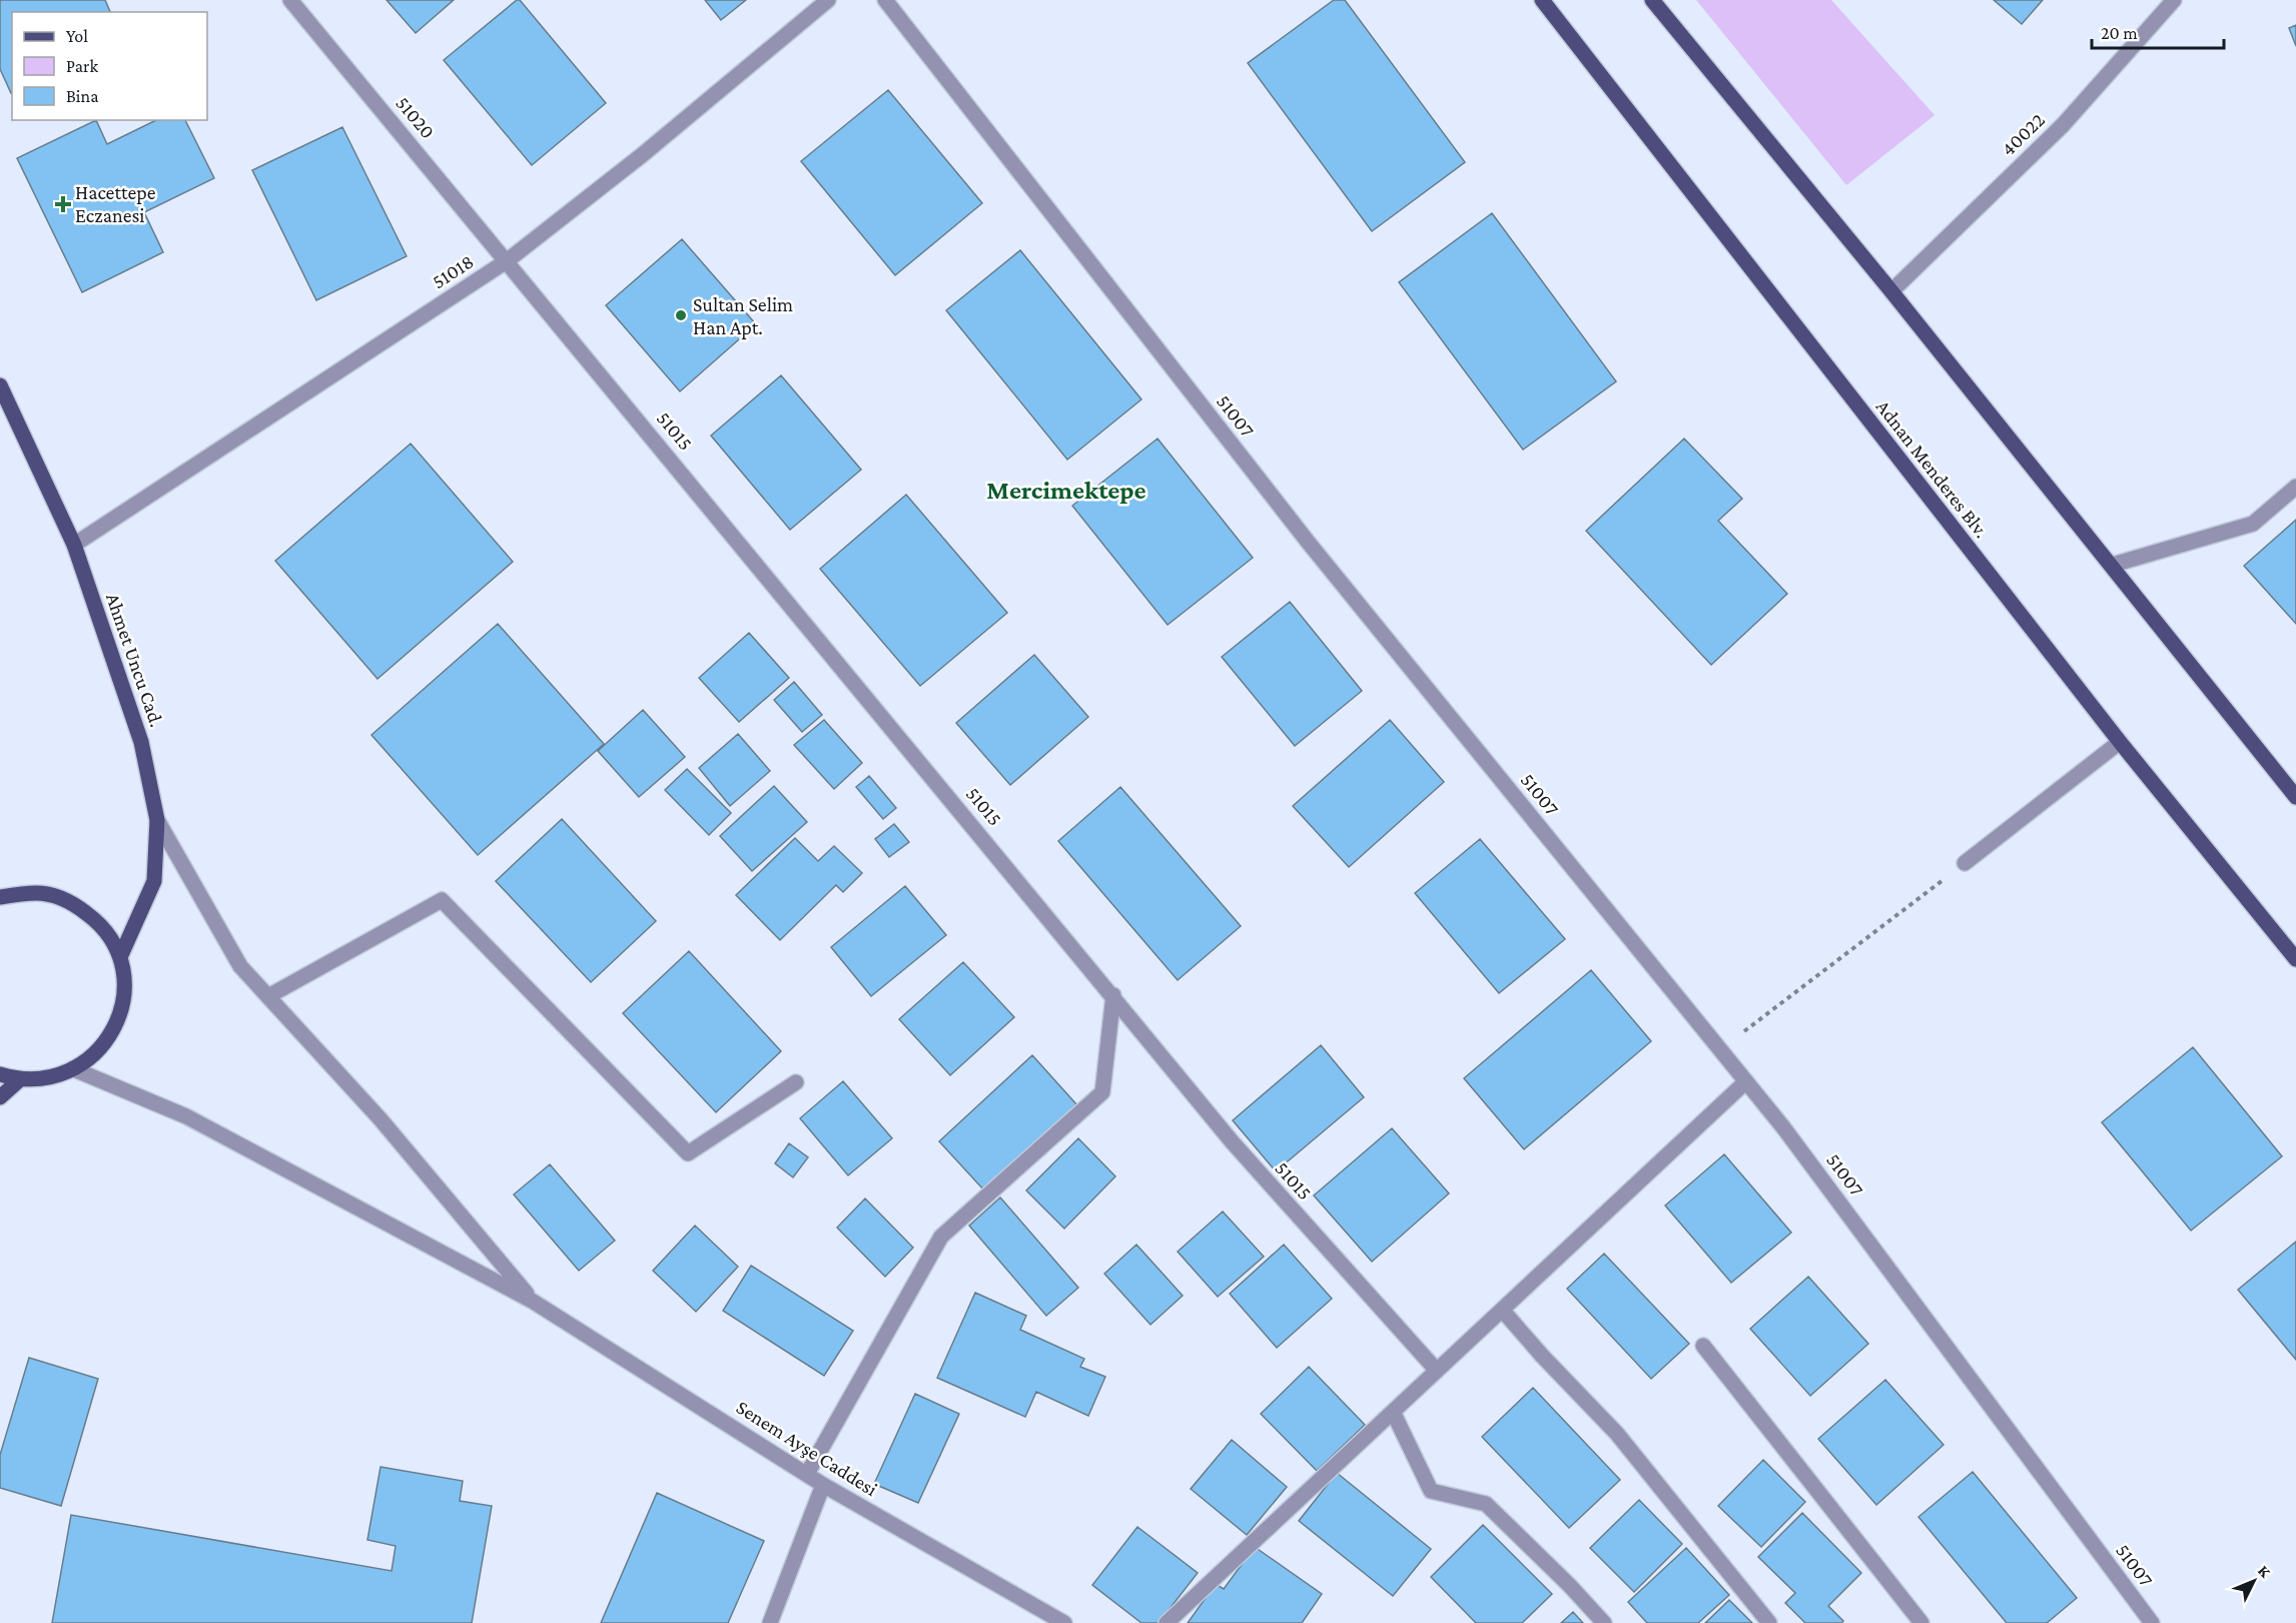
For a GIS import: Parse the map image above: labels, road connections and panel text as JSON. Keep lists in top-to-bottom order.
{
  "streets": {
    "main road": ["Adnan Menderes Blv.", "Ahmet Uncu Cad."],
    "street": [
      "51020",
      "40022",
      "51018",
      "51007",
      "51015",
      "Senem Ayşe Caddesi"
    ]
  },
  "crossings": [
    ["51020", "51018"],
    ["51020", "51015"],
    ["51018", "51015"],
    ["51018", "Ahmet Uncu Cad."]
  ],
  "districts": ["Mercimektepe"],
  "places": {
    "health": ["Hacettepe Eczanesi"],
    "other": ["Sultan Selim Han Apt."]
  },
  "legend": ["Yol", "Park", "Bina"],
  "scale_bar": "20 m",
  "north": "top right"
}
